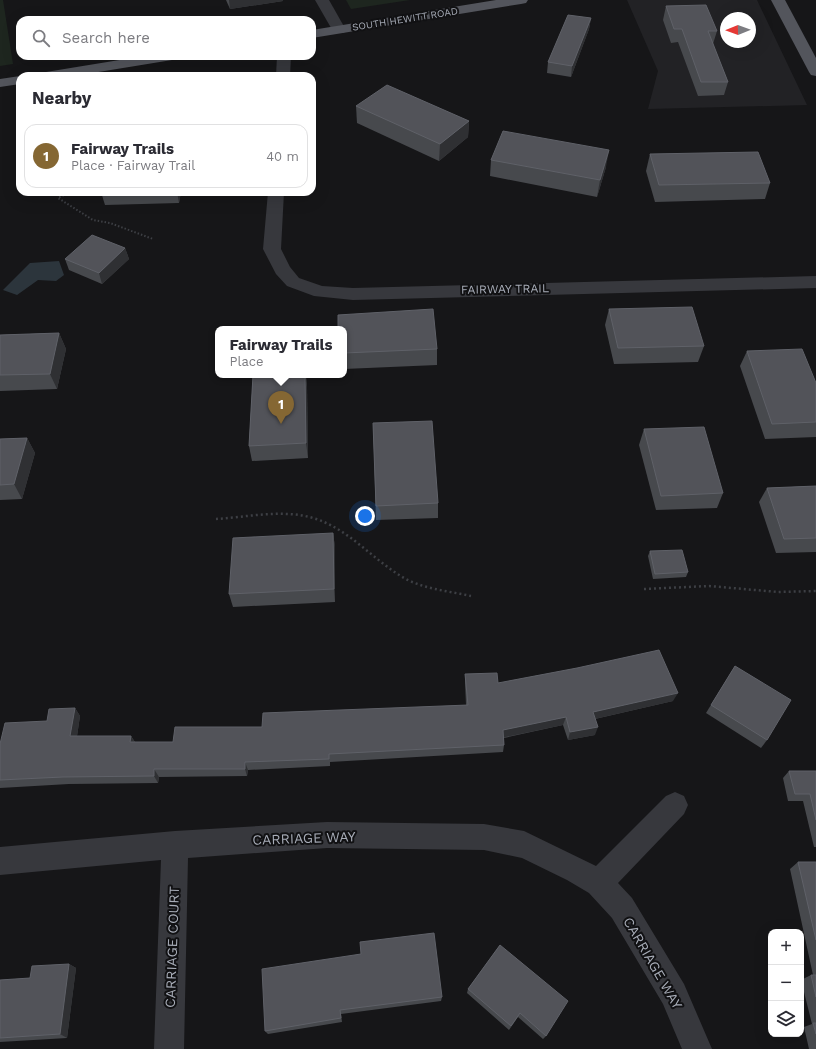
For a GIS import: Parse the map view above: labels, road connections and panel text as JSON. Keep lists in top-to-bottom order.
{
  "streets": {
    "main road": ["SOUTH HEWITT ROAD"],
    "street": ["FAIRWAY TRAIL", "CARRIAGE WAY", "CARRIAGE COURT"]
  },
  "crossings": [
    ["CARRIAGE WAY", "CARRIAGE COURT"]
  ],
  "north": "left",
  "page": {
    "search": "Search here",
    "heading": "Nearby",
    "list": [
      {
        "mark": "1",
        "name": "Fairway Trails",
        "note": "Place · Fairway Trail",
        "value": "40 m"
      }
    ],
    "popup": ["Fairway Trails", "Place"],
    "pins": "1",
    "map_buttons": ["+", "−"]
  }
}
